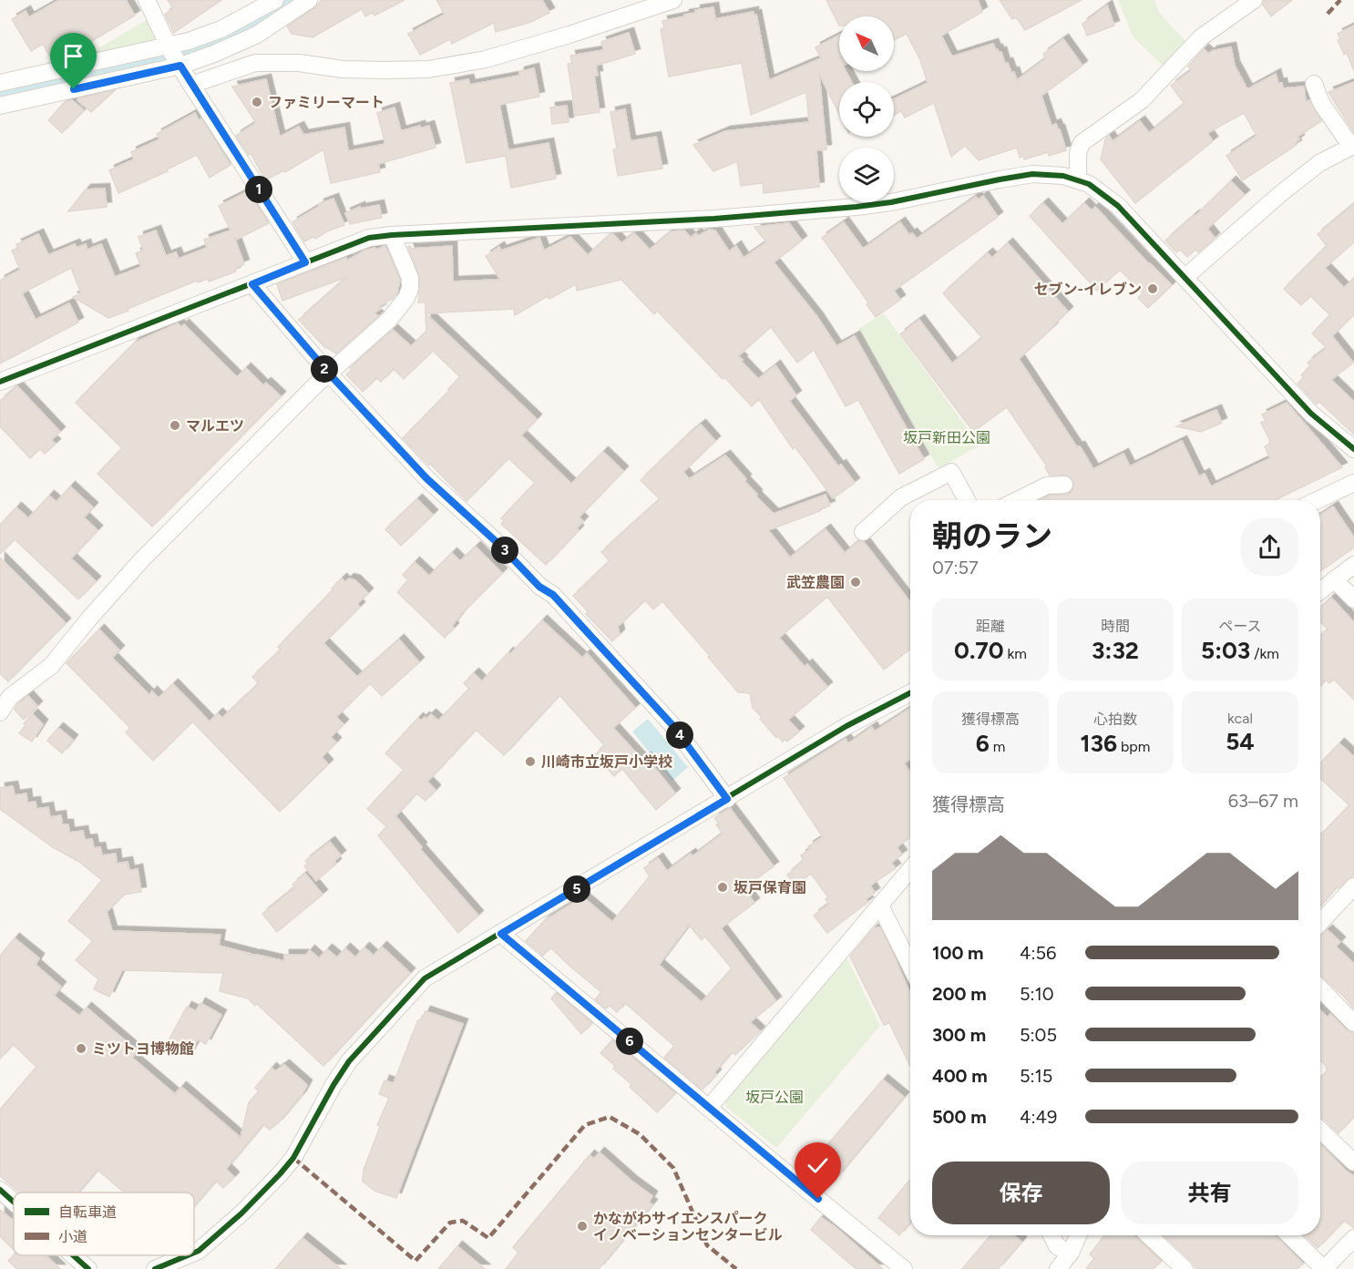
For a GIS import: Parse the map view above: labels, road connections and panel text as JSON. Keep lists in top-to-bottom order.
{
  "parks": ["坂戸新田公園", "坂戸公園"],
  "places": [
    "ファミリーマート",
    "セブン-イレブン",
    "マルエツ",
    "武笠農園",
    "川崎市立坂戸小学校",
    "坂戸保育園",
    "ミツトヨ博物館",
    "かながわサイエンスパーク イノベーションセンタービル"
  ],
  "legend": ["自転車道", "小道"],
  "north": "top left",
  "page": {
    "pins": [
      "1",
      "2",
      "3",
      "4",
      "5",
      "6"
    ],
    "heading": ["朝のラン", "07:57"],
    "stats": [
      ["距離", "0.70 km"],
      ["時間", "3:32"],
      ["ペース", "5:03 /km"],
      ["獲得標高", "6 m"],
      ["心拍数", "136 bpm"],
      ["kcal", "54"]
    ],
    "chart": ["獲得標高", "63–67 m"],
    "list": [
      {
        "name": "100 m",
        "note": "4:56"
      },
      {
        "name": "200 m",
        "note": "5:10"
      },
      {
        "name": "300 m",
        "note": "5:05"
      },
      {
        "name": "400 m",
        "note": "5:15"
      },
      {
        "name": "500 m",
        "note": "4:49"
      }
    ],
    "buttons": ["保存", "共有"]
  }
}
